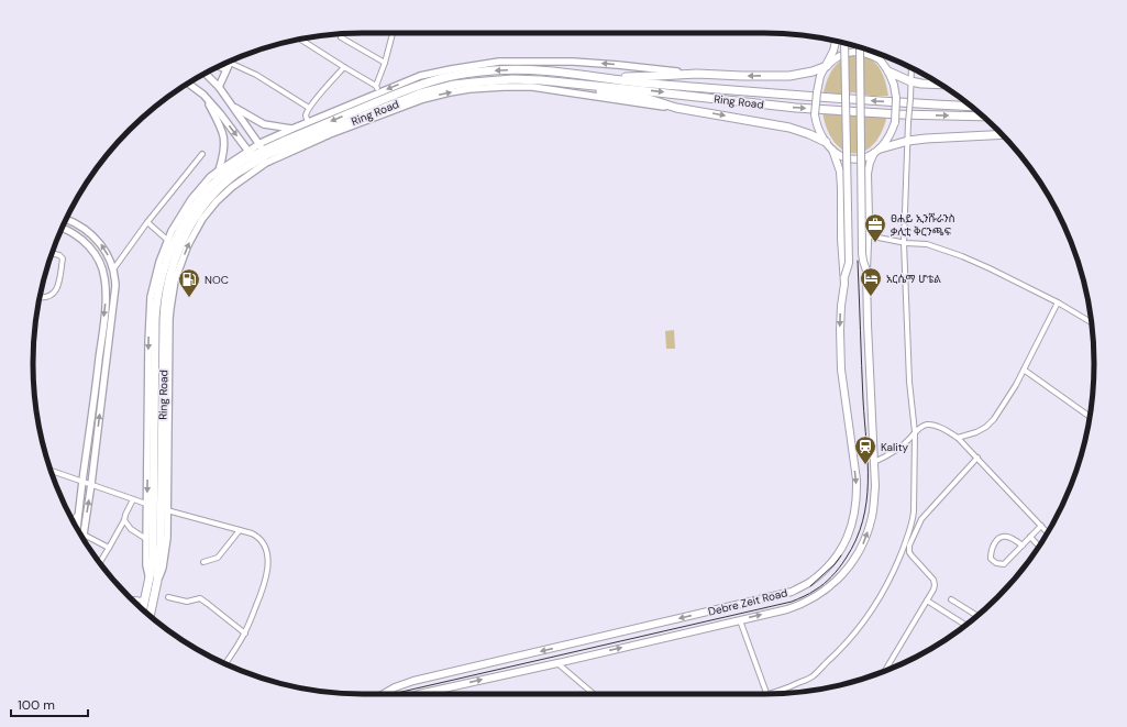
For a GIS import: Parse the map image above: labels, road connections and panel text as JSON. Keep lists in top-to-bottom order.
{
  "streets": {
    "highway": ["Ring Road"],
    "main road": ["Debre Zeit Road"]
  },
  "places": {
    "office": ["ፀሐይ ኢንሹራንስ ቃሊቲ ቅርንጫፍ"],
    "hotel": ["አርሴማ ሆቴል"],
    "fuel station": ["NOC"],
    "station": ["Kality"]
  },
  "scale_bar": "100 m"
}
